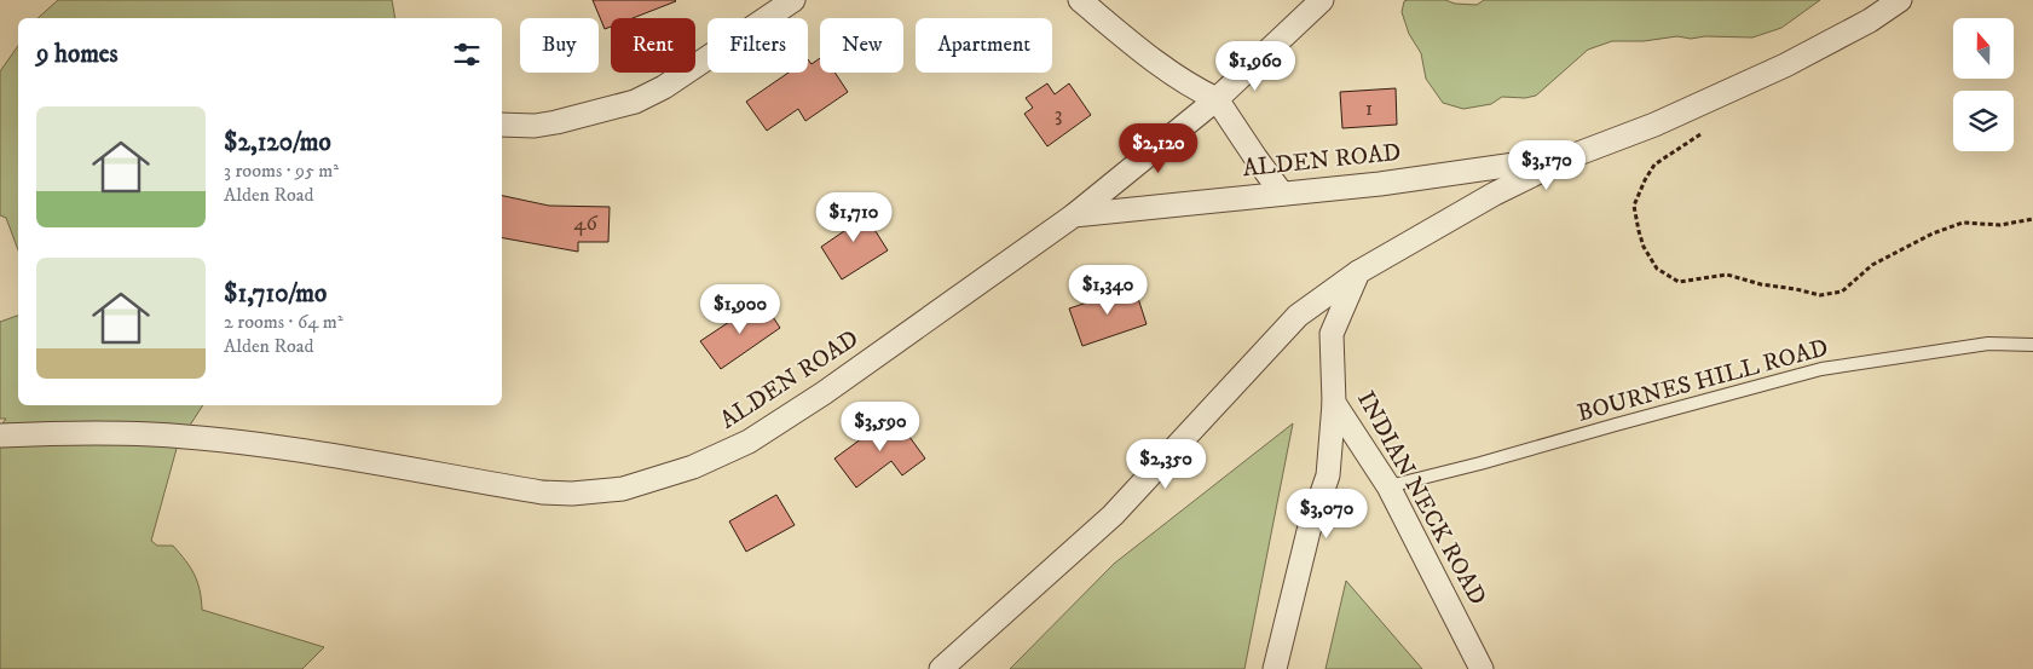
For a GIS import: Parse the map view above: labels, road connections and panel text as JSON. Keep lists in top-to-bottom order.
{
  "streets": {
    "street": ["ALDEN ROAD", "INDIAN NECK ROAD"],
    "lane": ["BOURNES HILL ROAD"]
  },
  "crossings": [
    ["BOURNES HILL ROAD", "INDIAN NECK ROAD"]
  ],
  "house_numbers": ["1", "3", "46"],
  "north": "top",
  "page": {
    "chip": [
      "Buy",
      "Rent",
      "Filters",
      "New",
      "Apartment"
    ],
    "heading": "9 homes",
    "price": [
      "$1,960",
      "$2,120",
      "$3,170",
      "$1,710",
      "$1,340",
      "$1,900",
      "$3,590",
      "$2,350",
      "$3,070"
    ],
    "list": [
      {
        "name": "$2,120/mo",
        "note": "3 rooms · 95 m² · Alden Road"
      },
      {
        "name": "$1,710/mo",
        "note": "2 rooms · 64 m² · Alden Road"
      }
    ]
  }
}
